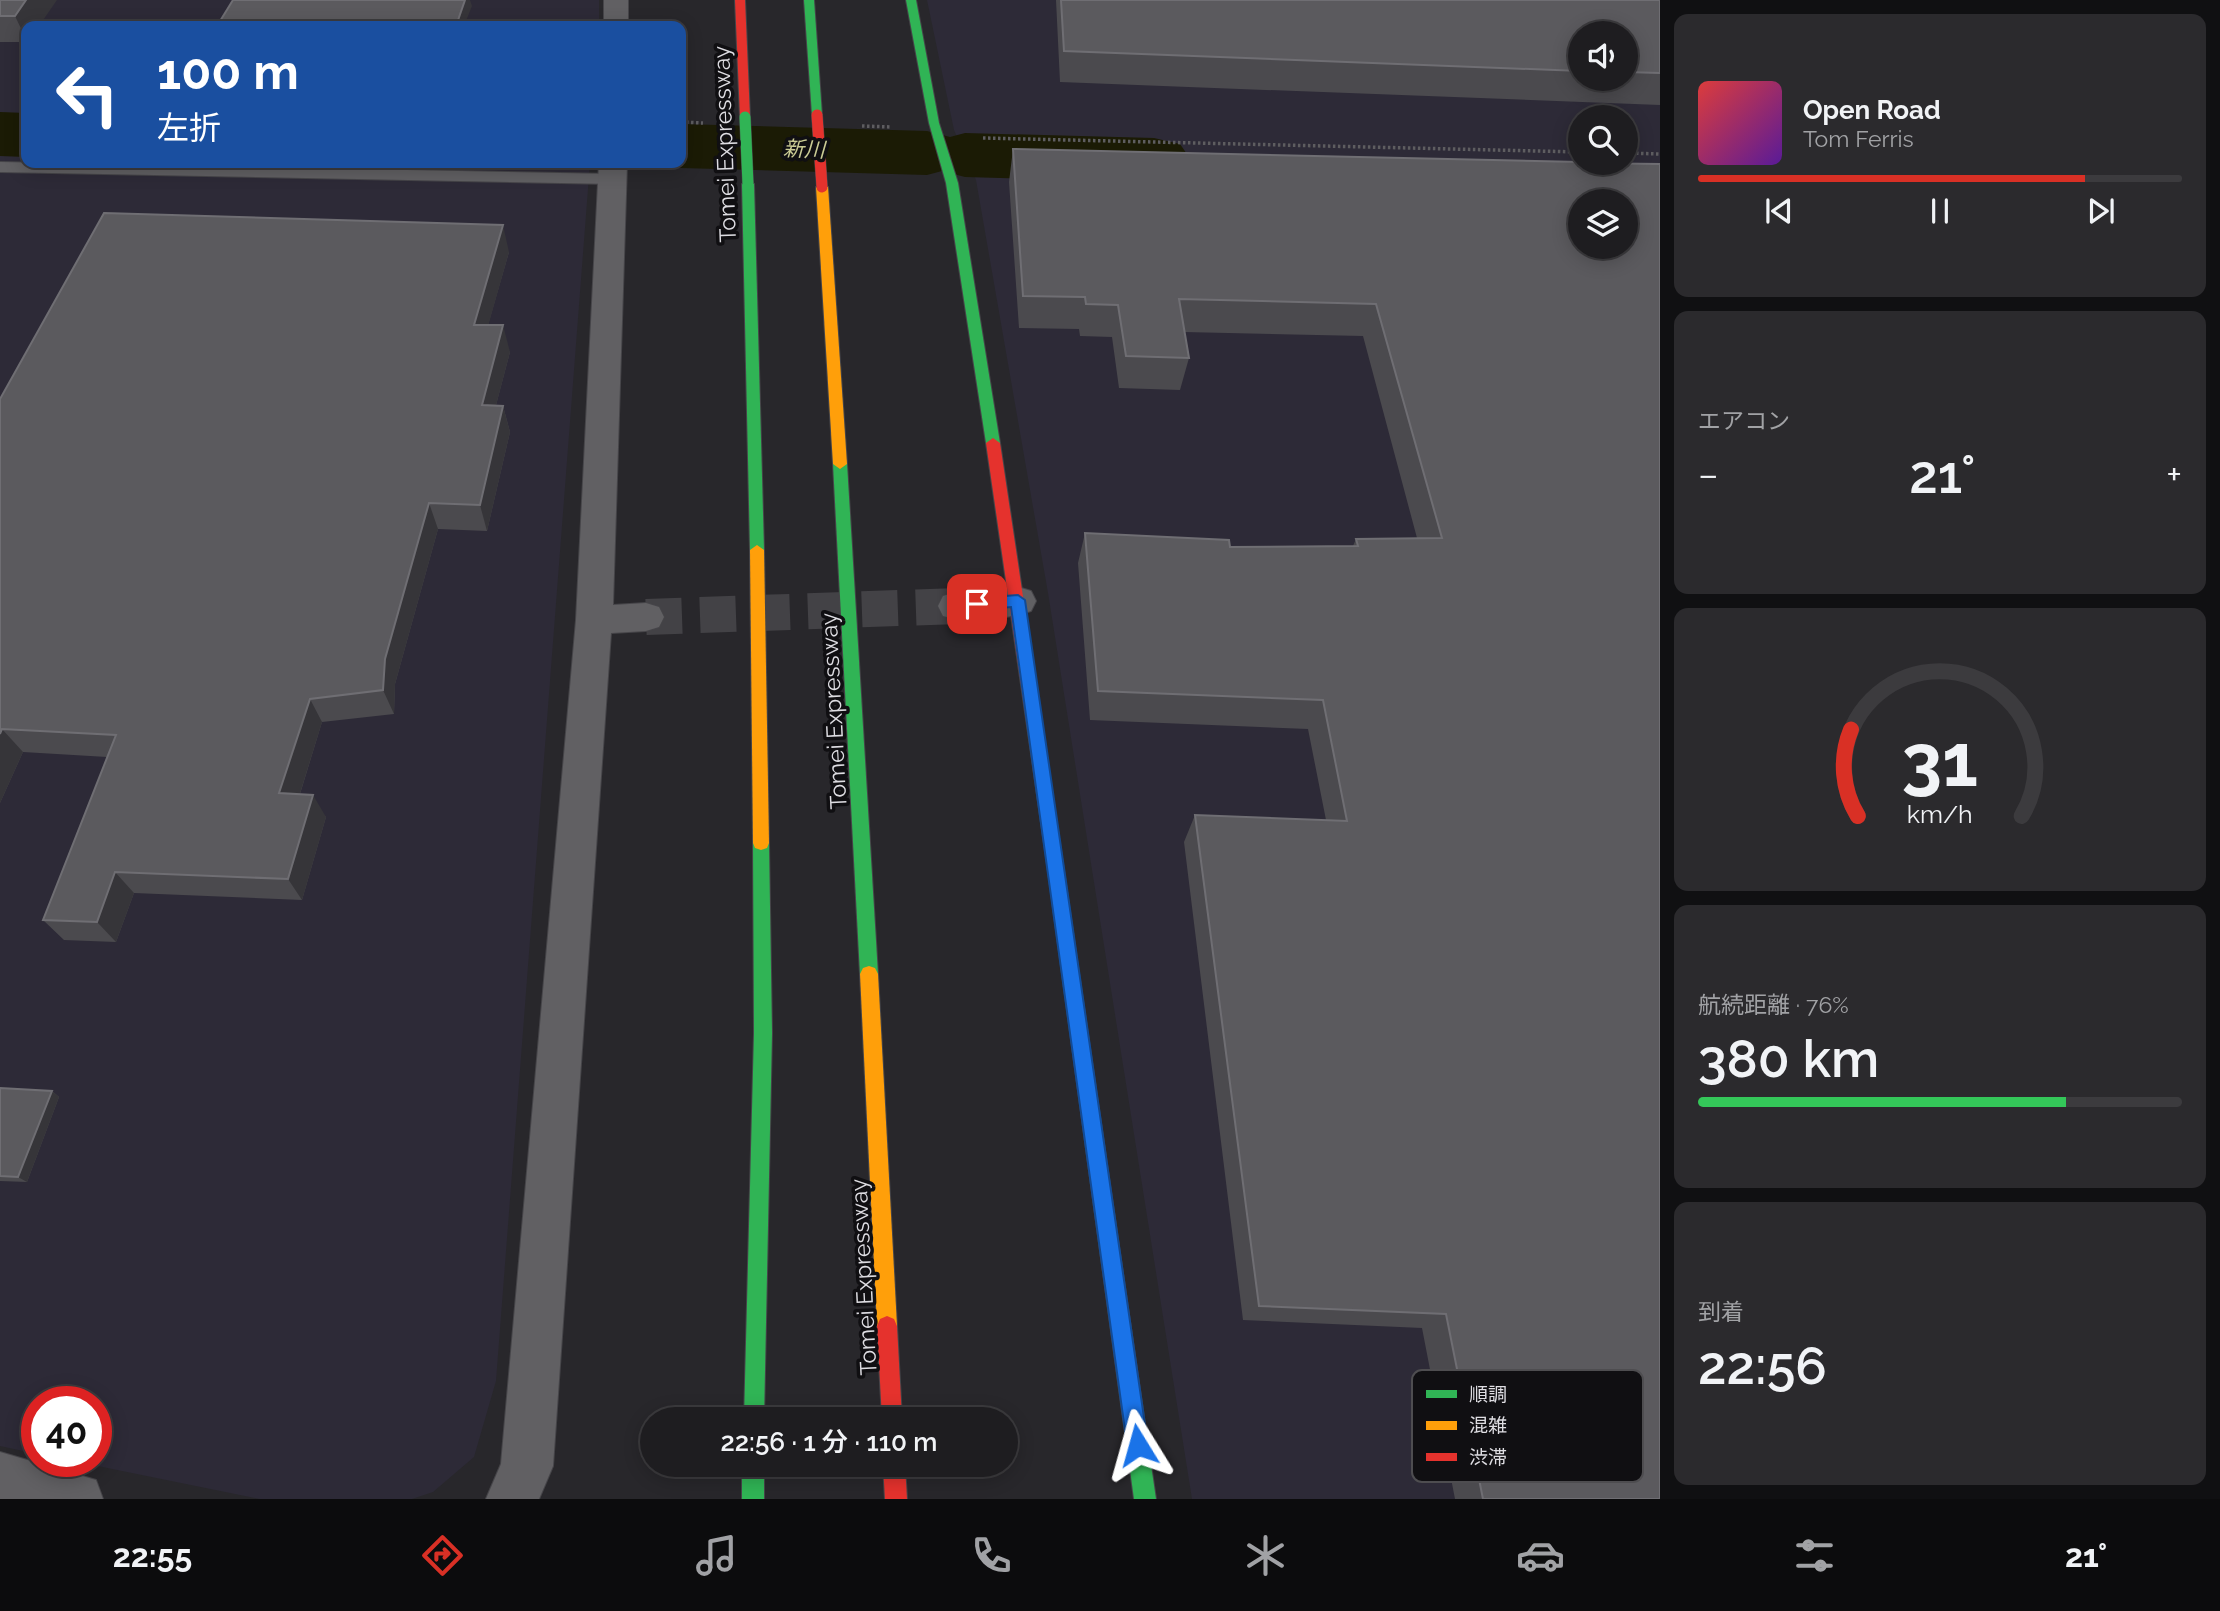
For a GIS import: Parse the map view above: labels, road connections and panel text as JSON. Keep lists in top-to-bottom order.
{
  "streets": {
    "main road": ["Tomei Expressway"]
  },
  "water": ["新川"],
  "legend": ["順調", "混雑", "渋滞"],
  "page": {
    "turn": ["100 m", "左折"],
    "song": ["Open Road", "Tom Ferris"],
    "tile": [
      "エアコン",
      ["航続距離 · 76%", "380 km"],
      ["到着", "22:56"]
    ],
    "heat": ["−", "21°", "+"],
    "limit": "40",
    "trip": "22:56 · 1 分 · 110 m",
    "tabs": ["22:55", "21°"],
    "gauge": ["31", "km/h"]
  }
}
